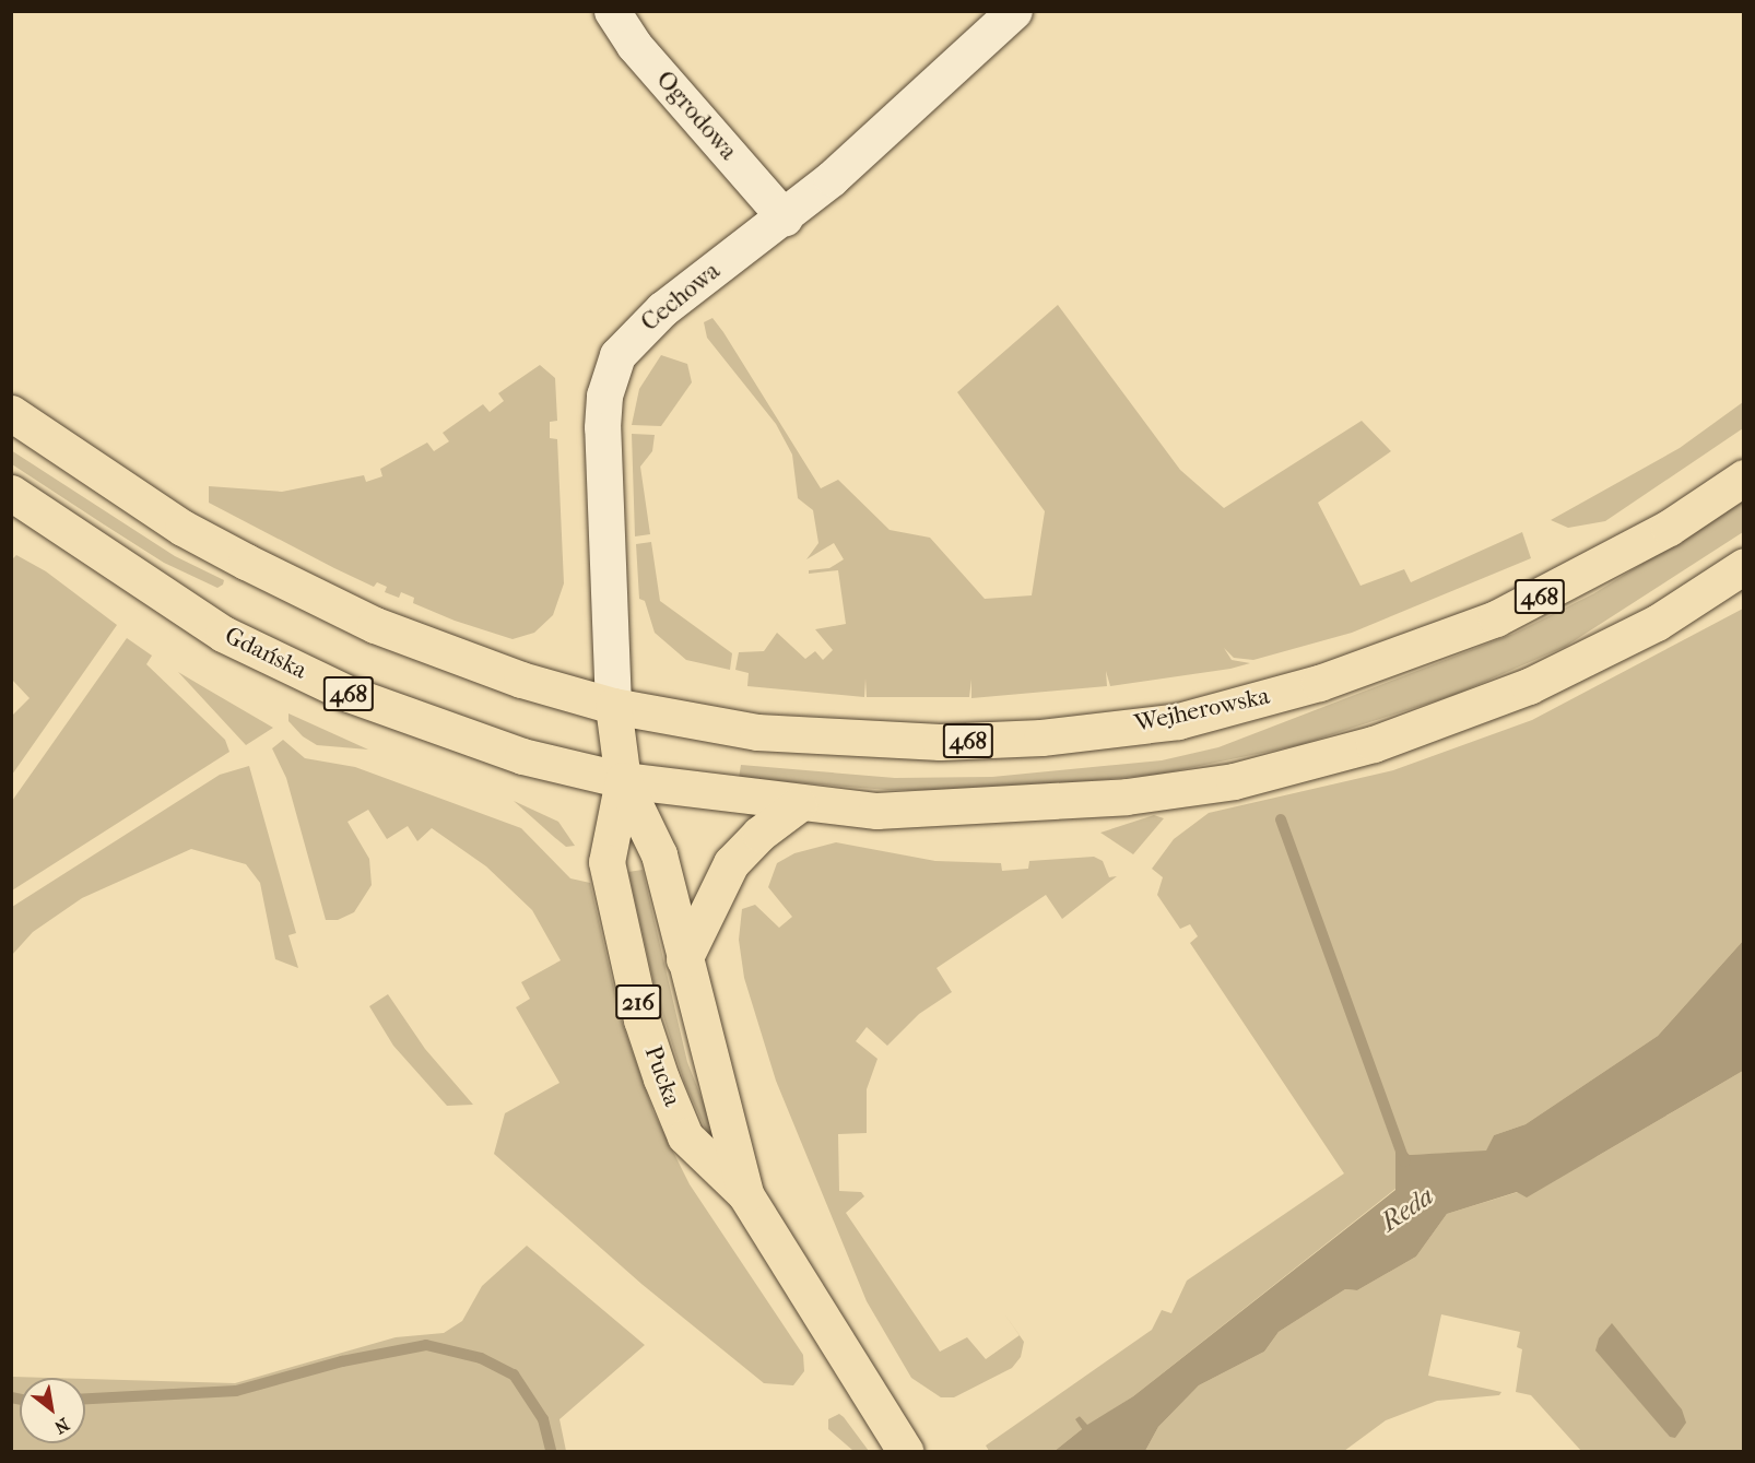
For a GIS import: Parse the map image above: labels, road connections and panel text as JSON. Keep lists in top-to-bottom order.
{
  "streets": {
    "main road": [
      "468",
      "Gdańska",
      "Wejherowska",
      "216",
      "Pucka"
    ],
    "street": ["Ogrodowa", "Cechowa"]
  },
  "crossings": [
    ["Ogrodowa", "Cechowa"],
    ["Cechowa", "468"],
    ["Cechowa", "Wejherowska"],
    ["Cechowa", "Pucka"],
    ["468", "Gdańska"],
    ["468", "Wejherowska"],
    ["468", "216"],
    ["468", "Pucka"],
    ["Gdańska", "Pucka"],
    ["Wejherowska", "Pucka"],
    ["216", "Pucka"]
  ],
  "water": ["Reda"],
  "north": "bottom right"
}
